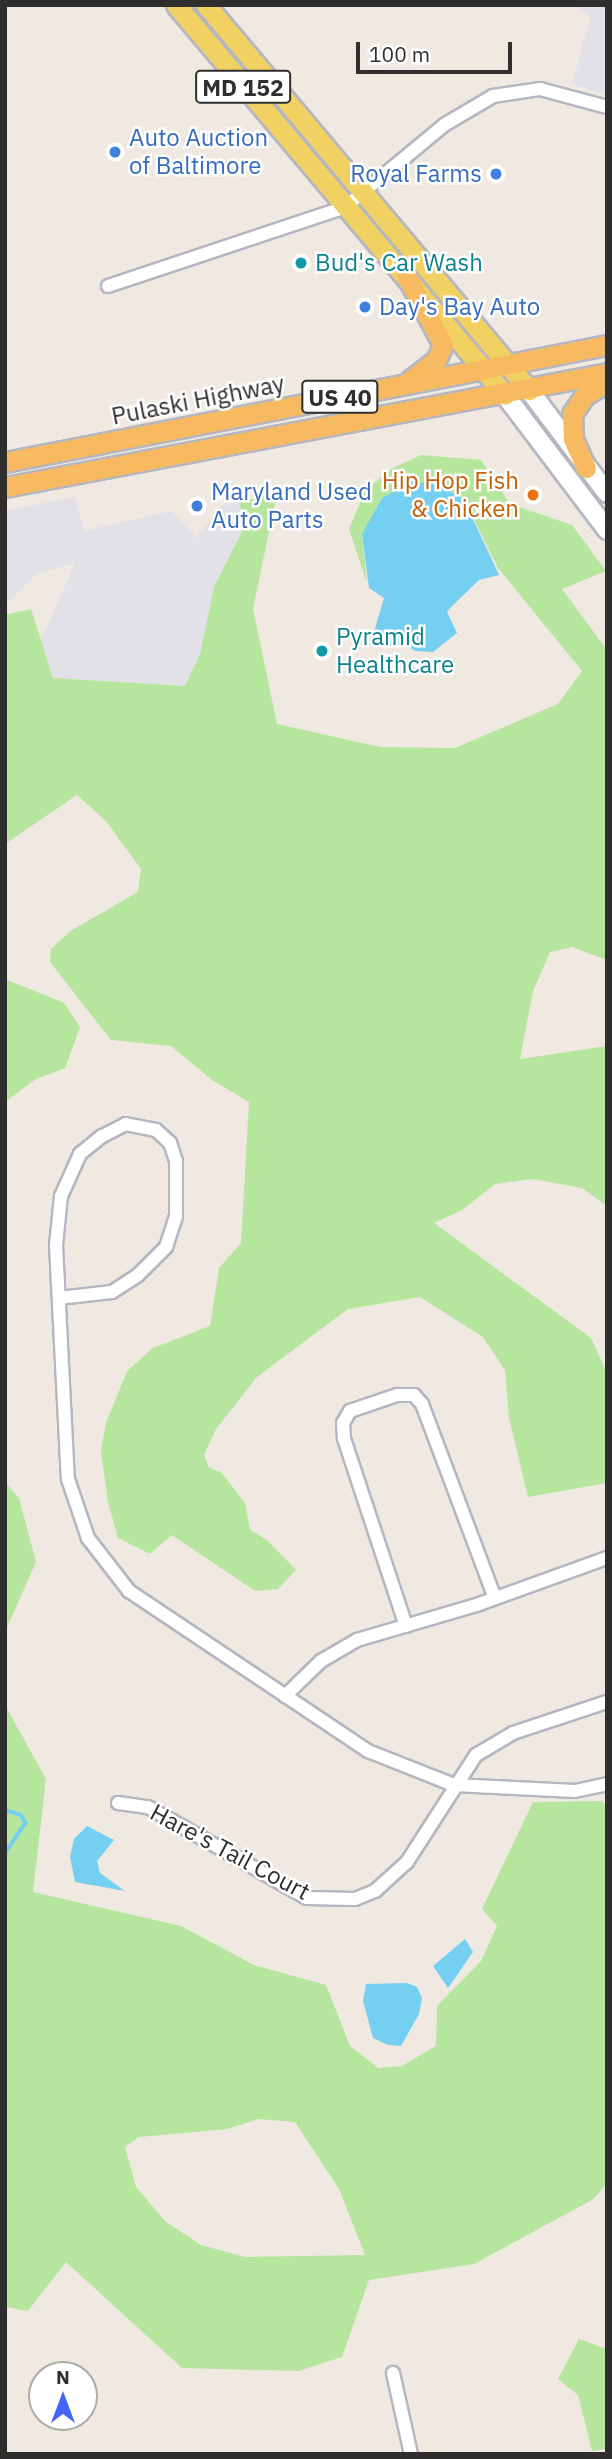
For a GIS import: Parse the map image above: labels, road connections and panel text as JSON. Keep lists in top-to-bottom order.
{
  "streets": {
    "highway": ["US 40", "Pulaski Highway"],
    "main road": ["MD 152"],
    "street": ["Hare's Tail Court"]
  },
  "crossings": [
    ["MD 152", "Pulaski Highway"]
  ],
  "places": [
    "Auto Auction of Baltimore",
    "Royal Farms",
    "Bud's Car Wash",
    "Day's Bay Auto",
    "Hip Hop Fish & Chicken",
    "Maryland Used Auto Parts",
    "Pyramid Healthcare"
  ],
  "scale_bar": "100 m",
  "north": "top"
}
